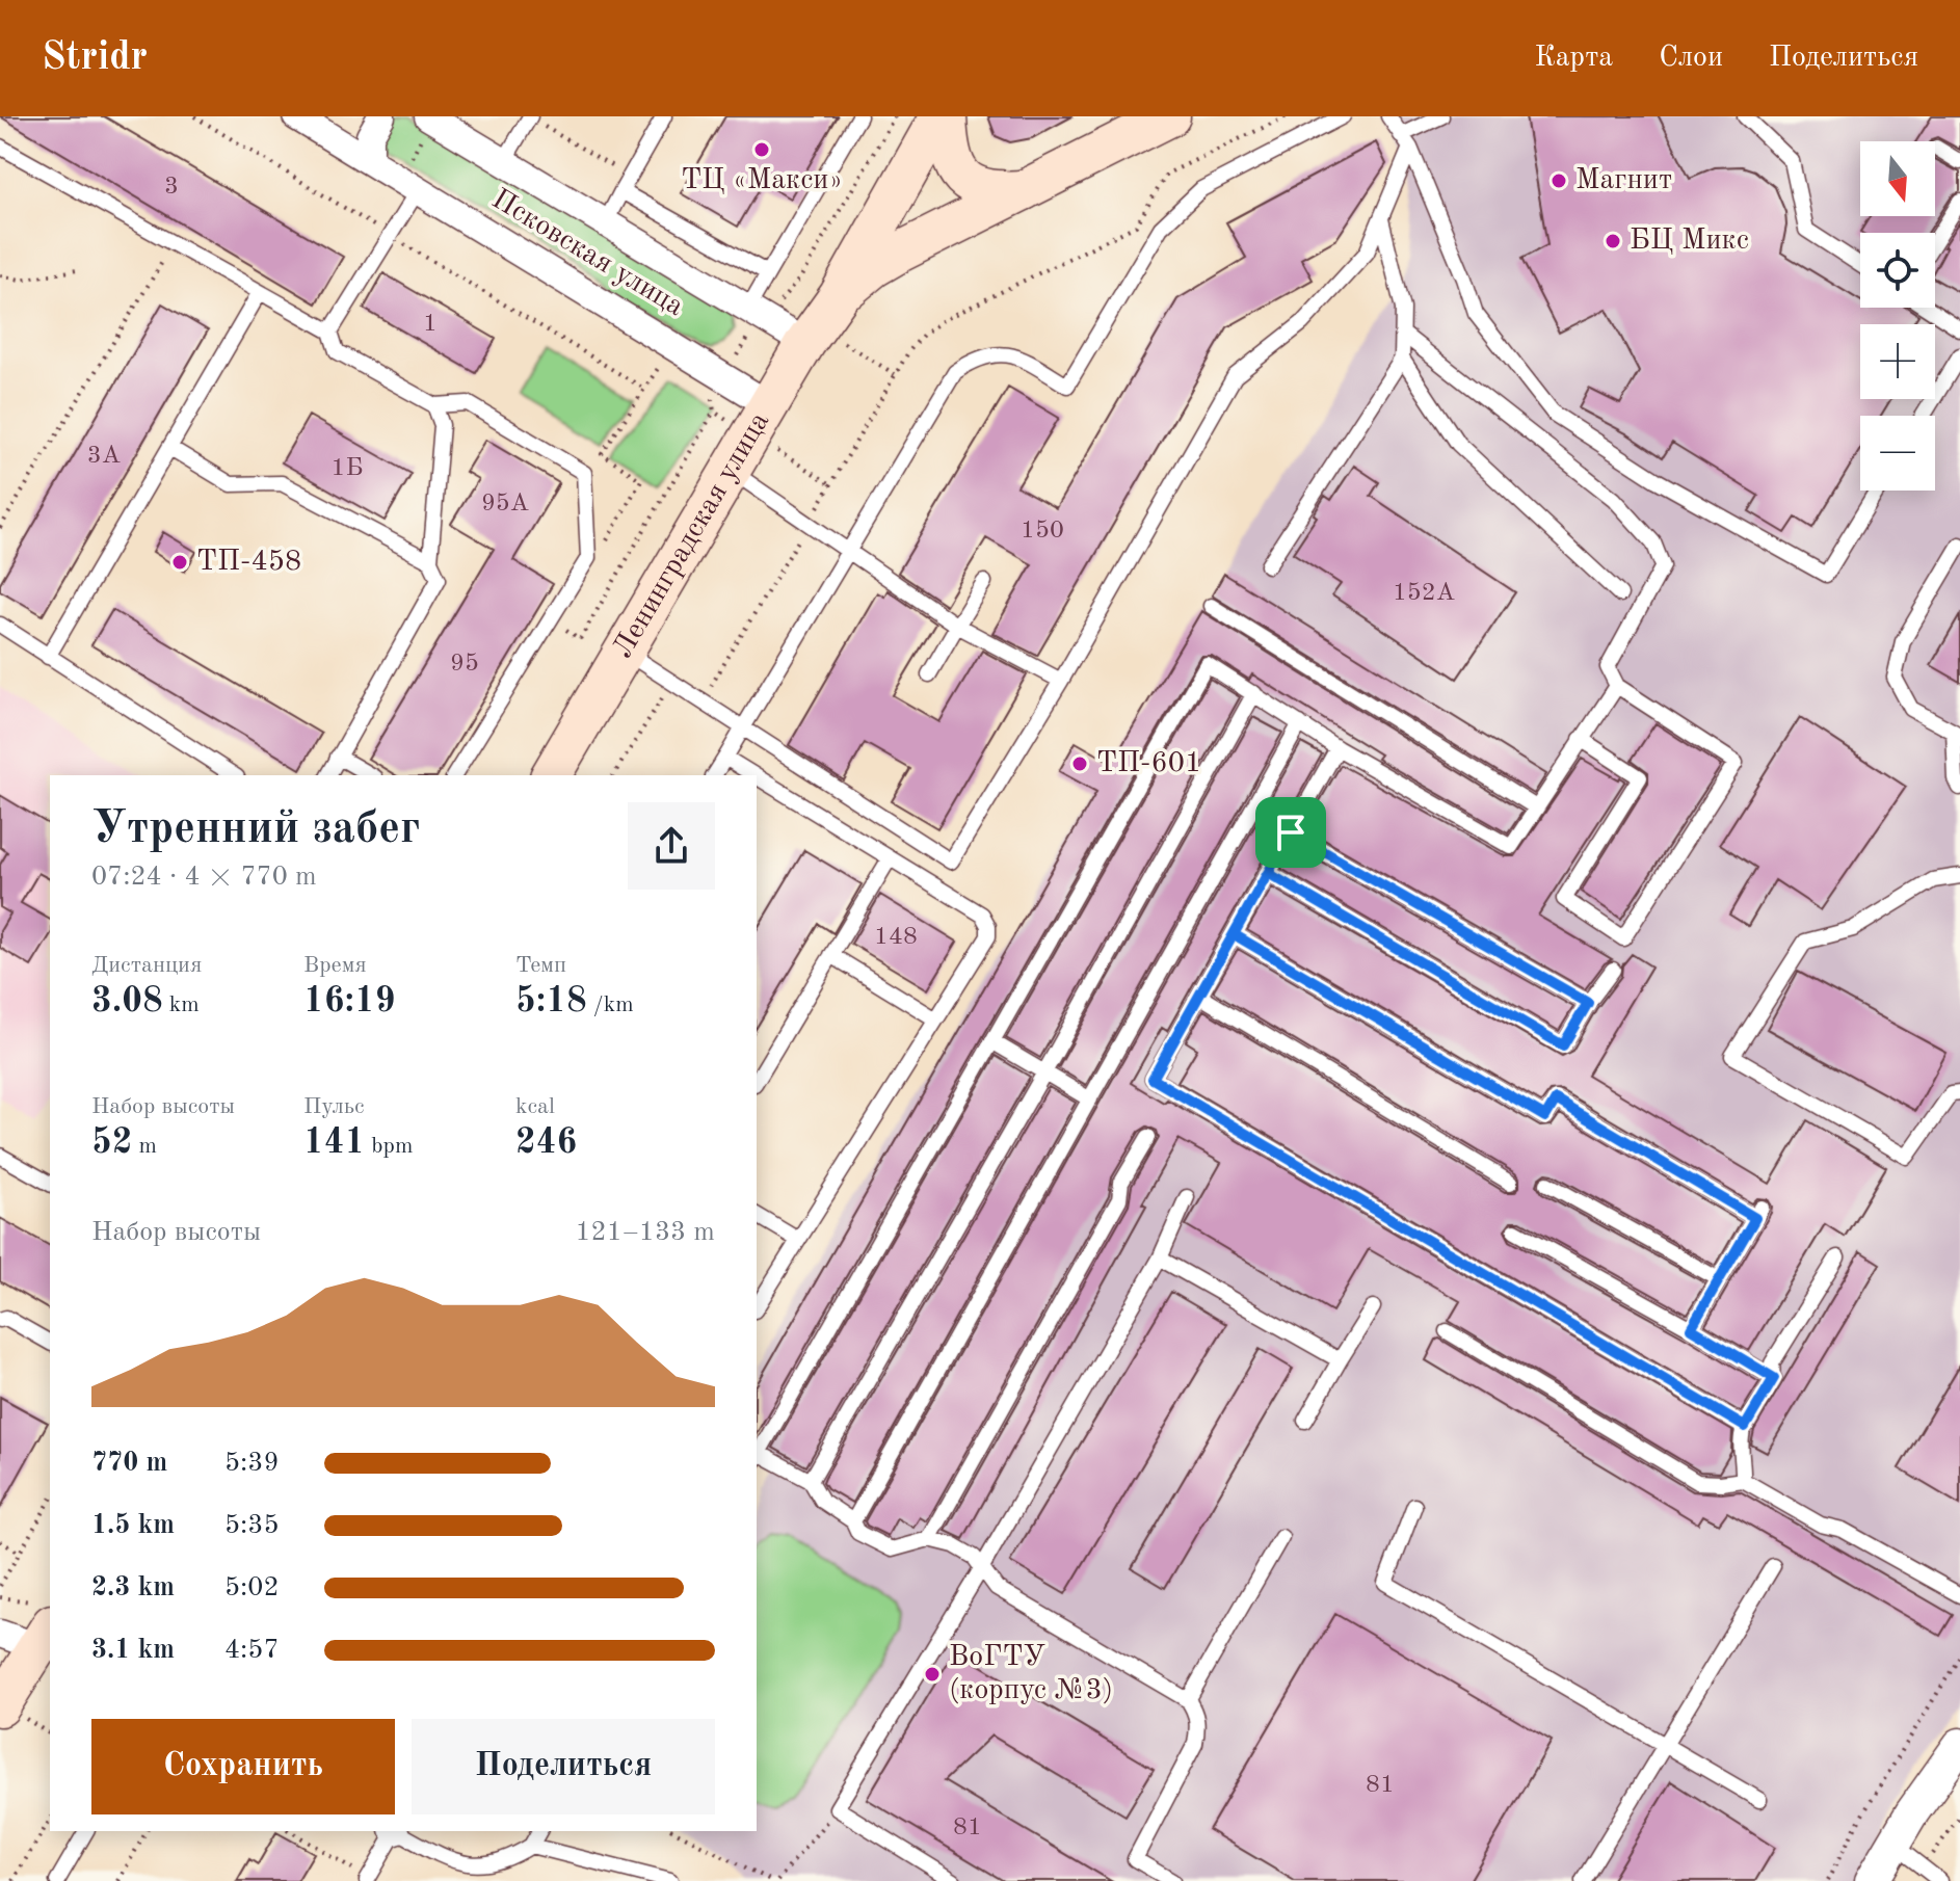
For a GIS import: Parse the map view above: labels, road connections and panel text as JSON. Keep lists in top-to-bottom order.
{
  "streets": {
    "main road": ["Ленинградская улица"],
    "street": ["Псковская улица"]
  },
  "crossings": [
    ["Псковская улица", "Ленинградская улица"]
  ],
  "places": [
    "ТЦ «Макси»",
    "Магнит",
    "БЦ Микс",
    "ТП-458",
    "ТП-601",
    "ВоГТУ (корпус №3)"
  ],
  "house_numbers": [
    "3",
    "1",
    "3А",
    "1Б",
    "95А",
    "150",
    "152А",
    "95",
    "148",
    "81",
    "81"
  ],
  "north": "bottom",
  "page": {
    "header": "Stridr",
    "nav": ["Карта", "Слои", "Поделиться"],
    "map_buttons": ["+", "−"],
    "heading": ["Утренний забег", "07:24 · 4 × 770 m"],
    "stats": [
      ["Дистанция", "3.08 km"],
      ["Время", "16:19"],
      ["Темп", "5:18 /km"],
      ["Набор высоты", "52 m"],
      ["Пульс", "141 bpm"],
      ["kcal", "246"]
    ],
    "chart": ["Набор высоты", "121–133 m"],
    "list": [
      {
        "name": "770 m",
        "note": "5:39"
      },
      {
        "name": "1.5 km",
        "note": "5:35"
      },
      {
        "name": "2.3 km",
        "note": "5:02"
      },
      {
        "name": "3.1 km",
        "note": "4:57"
      }
    ],
    "buttons": ["Сохранить", "Поделиться"]
  }
}
